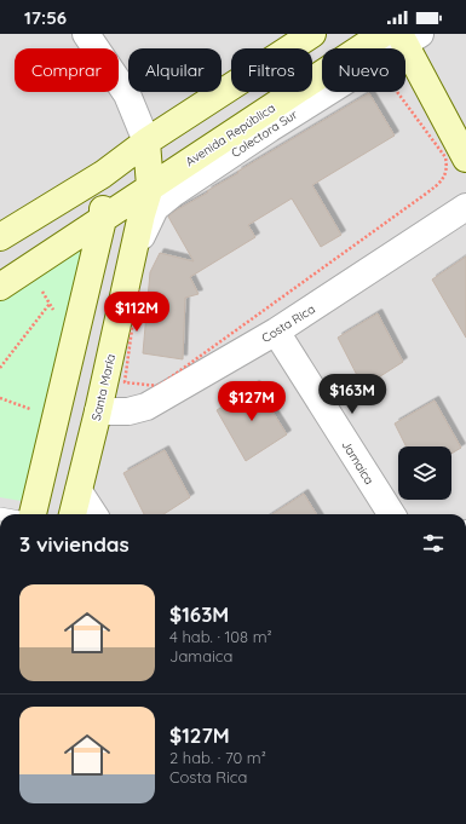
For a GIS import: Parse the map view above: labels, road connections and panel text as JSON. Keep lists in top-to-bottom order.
{
  "streets": {
    "street": [
      "Colectora Sur",
      "Avenida República",
      "Costa Rica",
      "Santa María",
      "Jamaica"
    ]
  },
  "crossings": [
    ["Colectora Sur", "Avenida República"],
    ["Colectora Sur", "Santa María"],
    ["Avenida República", "Santa María"],
    ["Costa Rica", "Santa María"],
    ["Costa Rica", "Jamaica"]
  ],
  "page": {
    "status": "17:56",
    "chip": [
      "Comprar",
      "Alquilar",
      "Filtros",
      "Nuevo"
    ],
    "price": ["$112M", "$163M", "$127M"],
    "heading": "3 viviendas",
    "list": [
      {
        "name": "$163M",
        "note": "4 hab. · 108 m² · Jamaica"
      },
      {
        "name": "$127M",
        "note": "2 hab. · 70 m² · Costa Rica"
      }
    ]
  }
}
